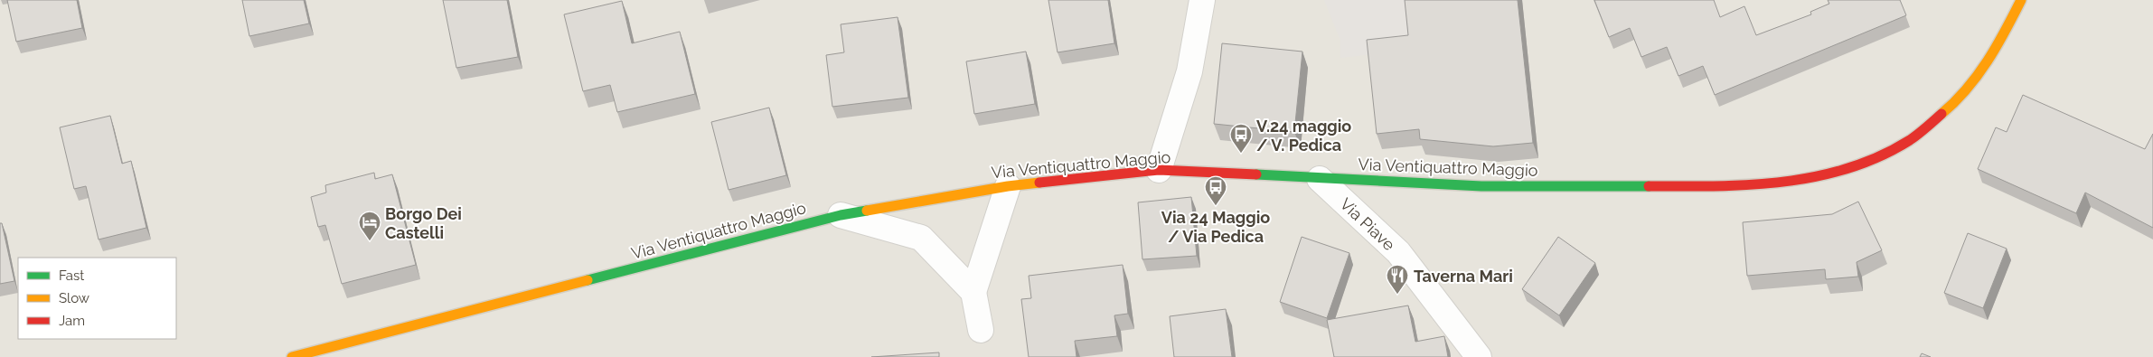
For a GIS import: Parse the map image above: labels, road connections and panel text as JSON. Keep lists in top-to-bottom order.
{
  "streets": {
    "main road": ["Via Ventiquattro Maggio"],
    "street": ["Via Piave"]
  },
  "crossings": [
    ["Via Ventiquattro Maggio", "Via Piave"]
  ],
  "places": {
    "bus stop": ["V.24 maggio / V. Pedica", "Via 24 Maggio / Via Pedica"],
    "hotel": ["Borgo Dei Castelli"],
    "restaurant": ["Taverna Mari"]
  },
  "legend": ["Fast", "Slow", "Jam"]
}
